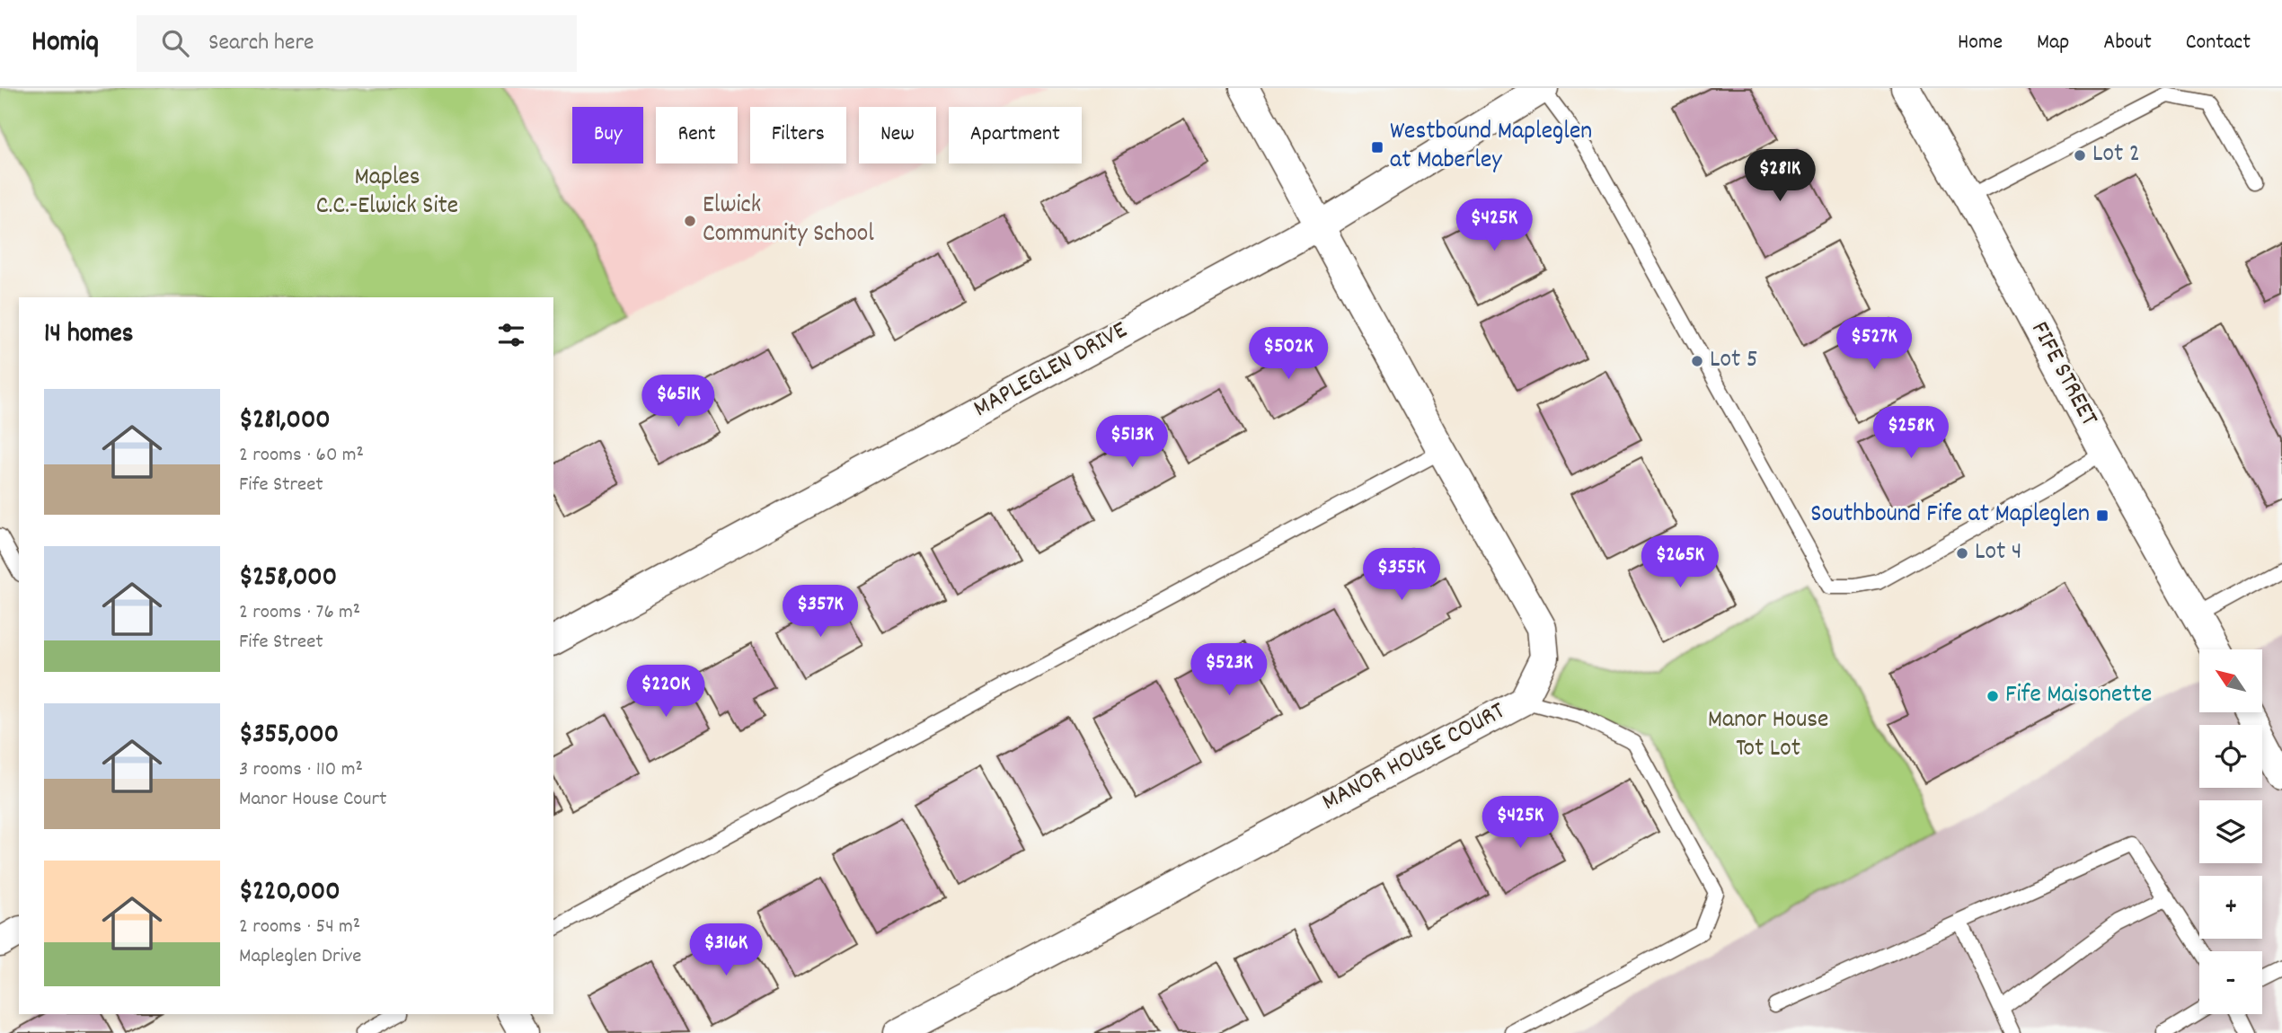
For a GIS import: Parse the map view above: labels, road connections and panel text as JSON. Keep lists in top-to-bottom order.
{
  "streets": {
    "street": ["MAPLEGLEN DRIVE", "FIFE STREET", "MANOR HOUSE COURT"]
  },
  "crossings": [
    ["MAPLEGLEN DRIVE", "MANOR HOUSE COURT"]
  ],
  "parks": ["Maples C.C.-Elwick Site", "Manor House Tot Lot"],
  "places": {
    "transit": ["Westbound Mapleglen at Maberley", "Southbound Fife at Mapleglen"],
    "other": [
      "Lot 2",
      "Elwick Community School",
      "Lot 5",
      "Lot 4",
      "Fife Maisonette"
    ]
  },
  "north": "top left",
  "page": {
    "header": "Homiq",
    "search": "Search here",
    "nav": [
      "Home",
      "Map",
      "About",
      "Contact"
    ],
    "chip": [
      "Buy",
      "Rent",
      "Filters",
      "New",
      "Apartment"
    ],
    "price": [
      "$281K",
      "$425K",
      "$527K",
      "$502K",
      "$651K",
      "$258K",
      "$513K",
      "$265K",
      "$355K",
      "$357K",
      "$523K",
      "$220K",
      "$425K",
      "$316K"
    ],
    "heading": "14 homes",
    "list": [
      {
        "name": "$281,000",
        "note": "2 rooms · 60 m² · Fife Street"
      },
      {
        "name": "$258,000",
        "note": "2 rooms · 76 m² · Fife Street"
      },
      {
        "name": "$355,000",
        "note": "3 rooms · 110 m² · Manor House Court"
      },
      {
        "name": "$220,000",
        "note": "2 rooms · 54 m² · Mapleglen Drive"
      }
    ],
    "map_buttons": ["+", "−"]
  }
}
